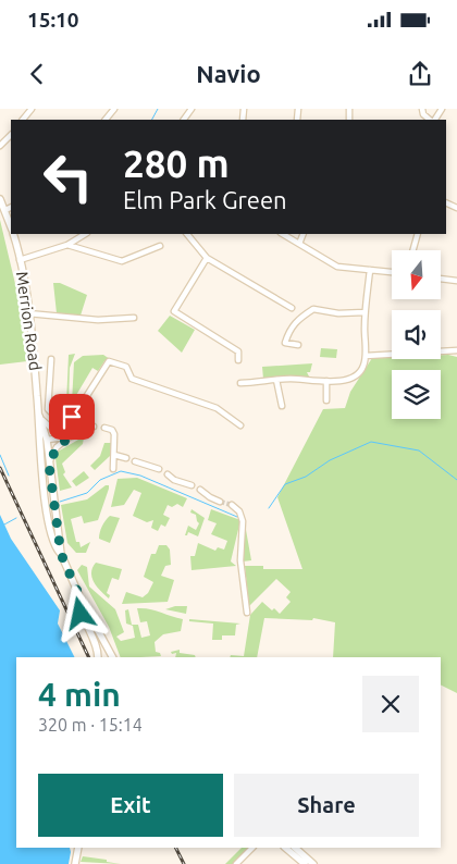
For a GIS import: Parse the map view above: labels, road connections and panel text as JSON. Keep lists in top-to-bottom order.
{
  "streets": {
    "main road": ["Merrion Road"]
  },
  "north": "bottom",
  "page": {
    "status": "15:10",
    "header": "Navio",
    "turn": ["280 m", "Elm Park Green"],
    "heading": ["4 min", "320 m · 15:14"],
    "buttons": ["Exit", "Share"]
  }
}
